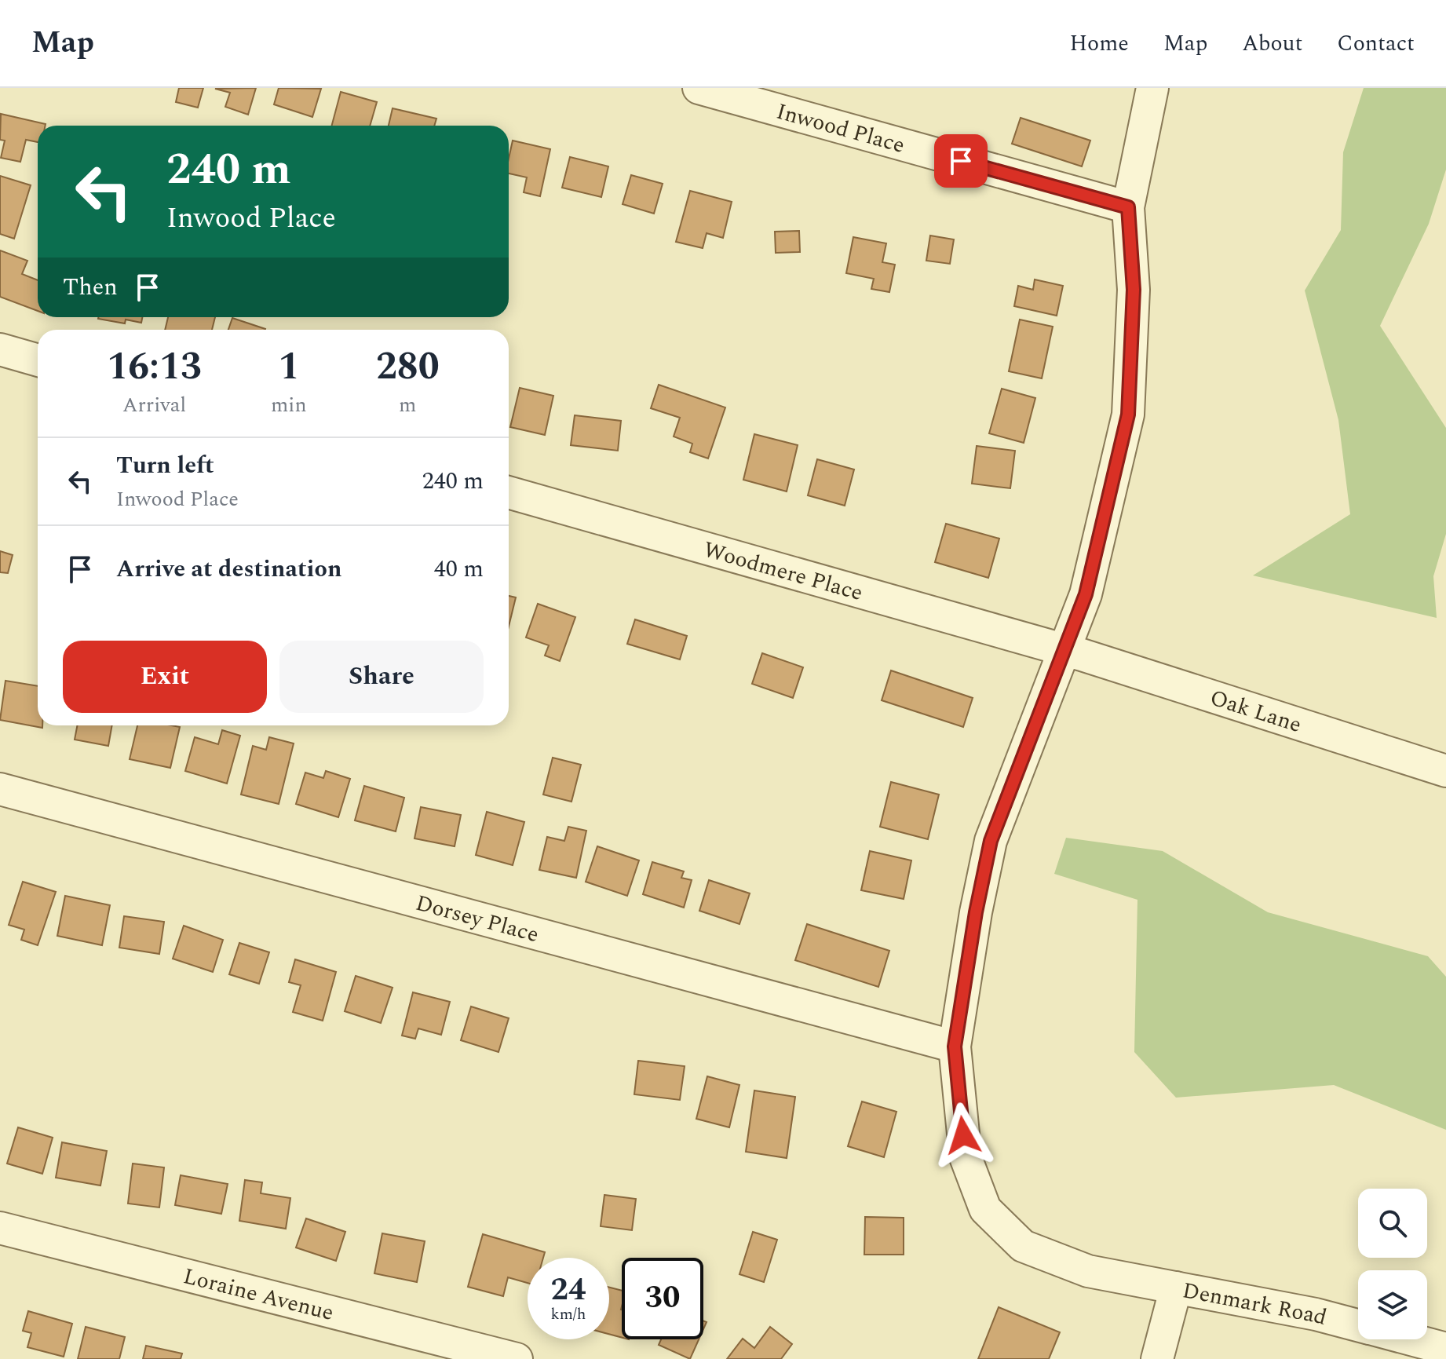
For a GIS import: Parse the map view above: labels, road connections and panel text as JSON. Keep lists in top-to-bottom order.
{
  "streets": {
    "street": [
      "Inwood Place",
      "Woodmere Place",
      "Oak Lane",
      "Dorsey Place",
      "Loraine Avenue",
      "Denmark Road"
    ]
  },
  "crossings": [
    ["Woodmere Place", "Oak Lane"]
  ],
  "page": {
    "header": "Map",
    "nav": [
      "Home",
      "Map",
      "About",
      "Contact"
    ],
    "turn": ["240 m", "Inwood Place"],
    "then": "Then",
    "eta": [
      "16:13",
      "Arrival",
      "1",
      "min",
      "280",
      "m"
    ],
    "list": [
      {
        "name": "Turn left",
        "note": "Inwood Place",
        "value": "240 m"
      },
      {
        "name": "Arrive at destination",
        "value": "40 m"
      }
    ],
    "buttons": ["Exit", "Share"],
    "speed": "24 km/h",
    "limit": "30"
  }
}
